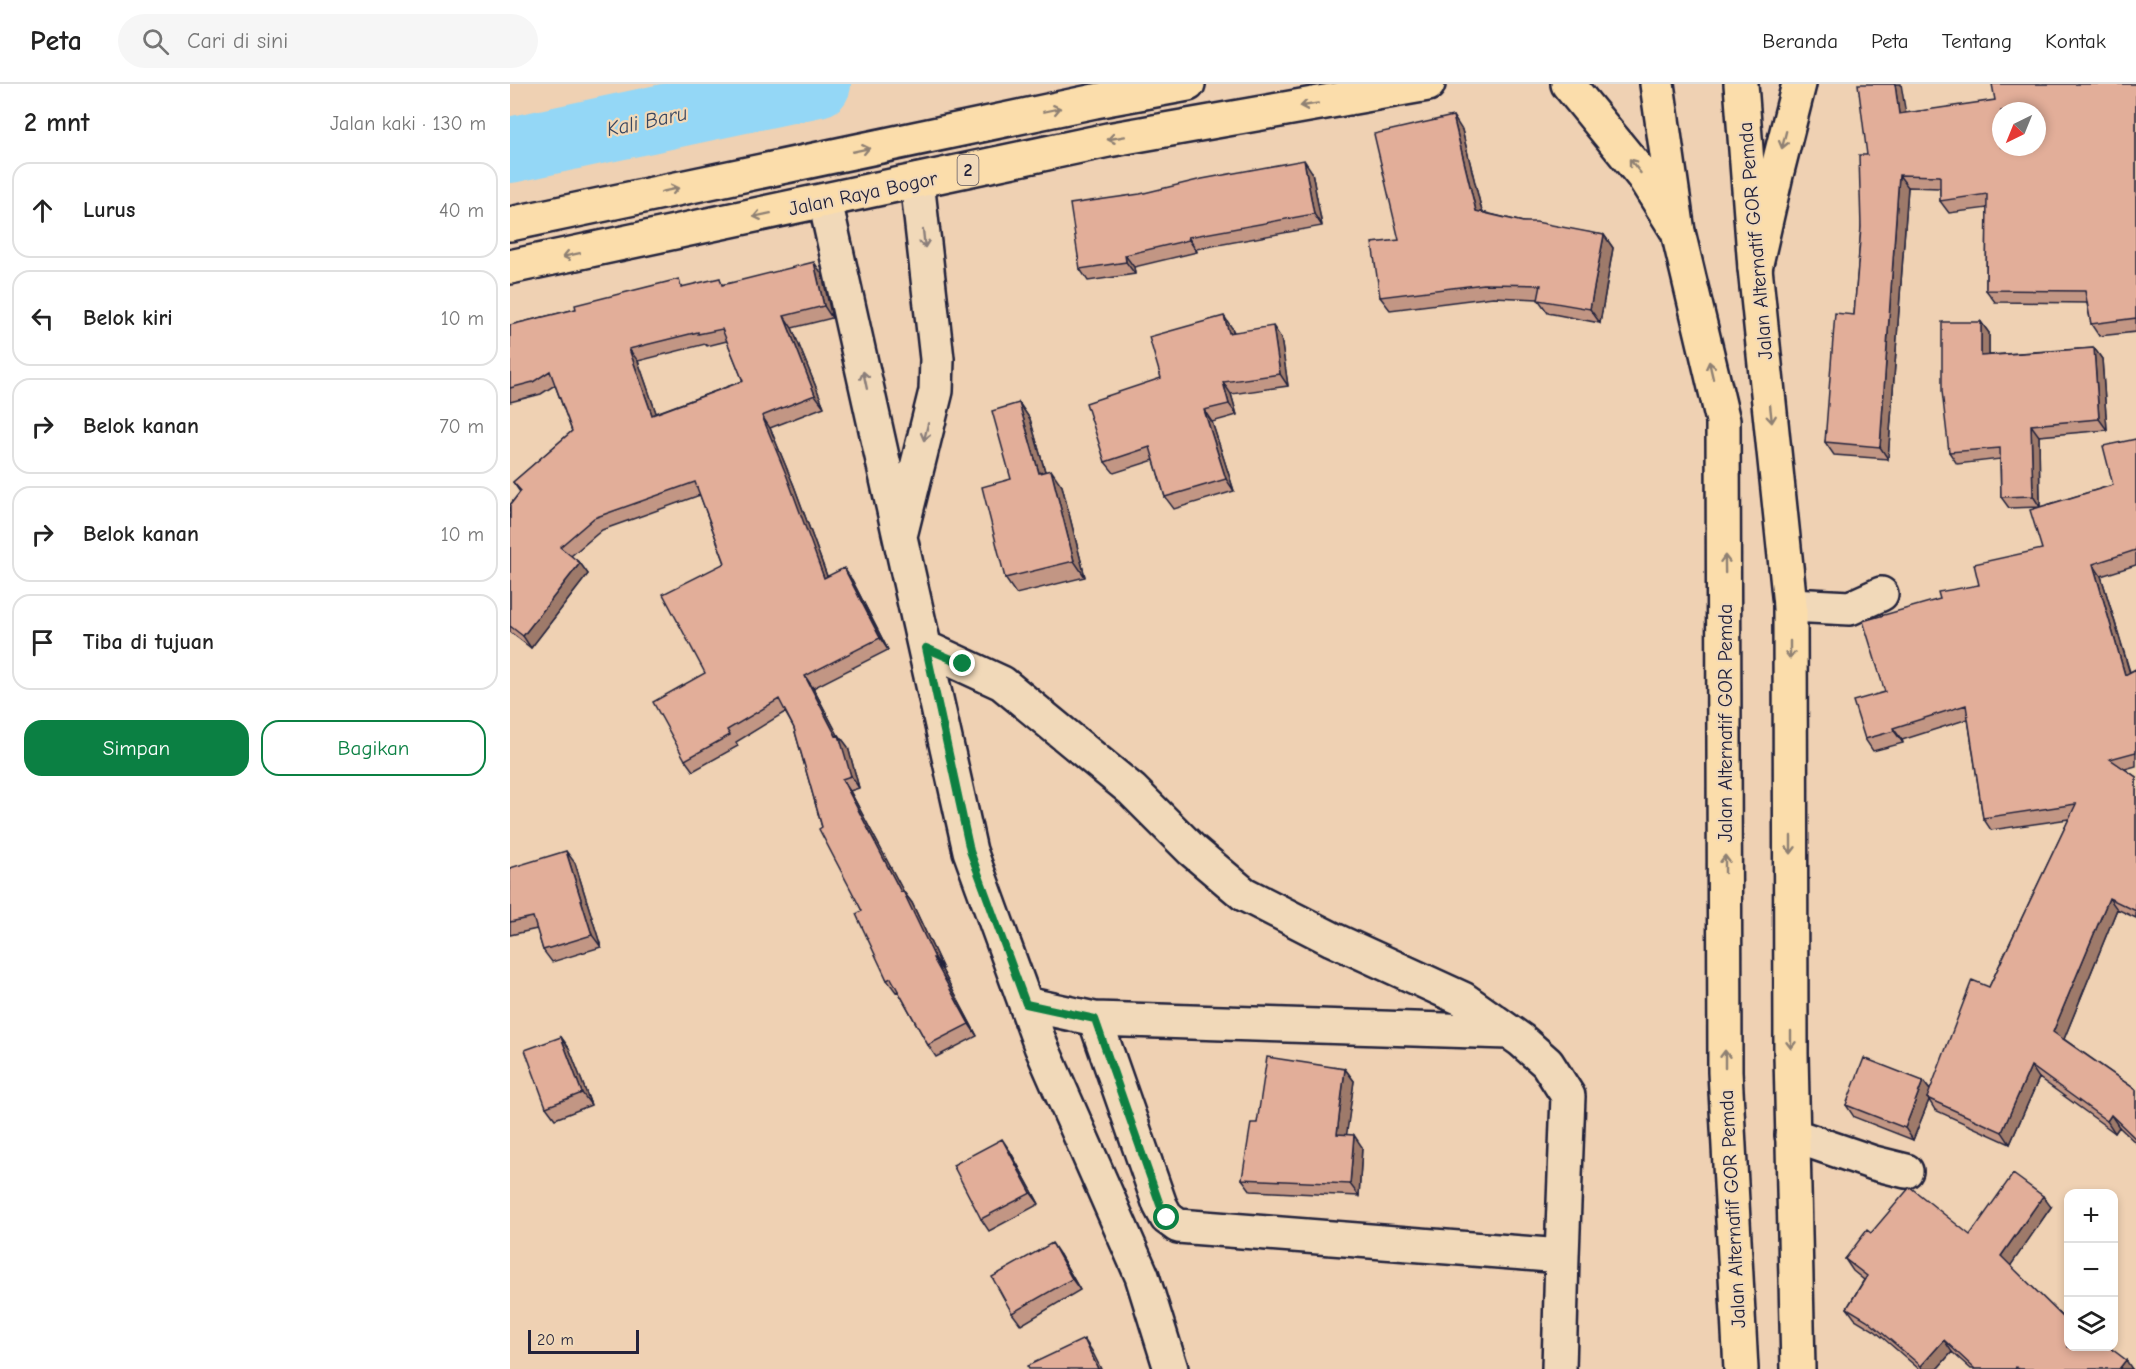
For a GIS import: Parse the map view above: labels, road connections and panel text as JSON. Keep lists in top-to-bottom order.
{
  "streets": {
    "main road": ["2", "Jalan Raya Bogor", "Jalan Alternatif GOR Pemda"]
  },
  "water": ["Kali Baru"],
  "scale_bar": "20 m",
  "north": "bottom left",
  "page": {
    "header": "Peta",
    "search": "Cari di sini",
    "nav": [
      "Beranda",
      "Peta",
      "Tentang",
      "Kontak"
    ],
    "heading": ["2 mnt", "Jalan kaki · 130 m"],
    "list": [
      ["Lurus", "40 m"],
      ["Belok kiri", "10 m"],
      ["Belok kanan", "70 m"],
      ["Belok kanan", "10 m"],
      "Tiba di tujuan"
    ],
    "buttons": ["Simpan", "Bagikan"],
    "map_buttons": ["+", "−"],
    "scale": "20 m"
  }
}
